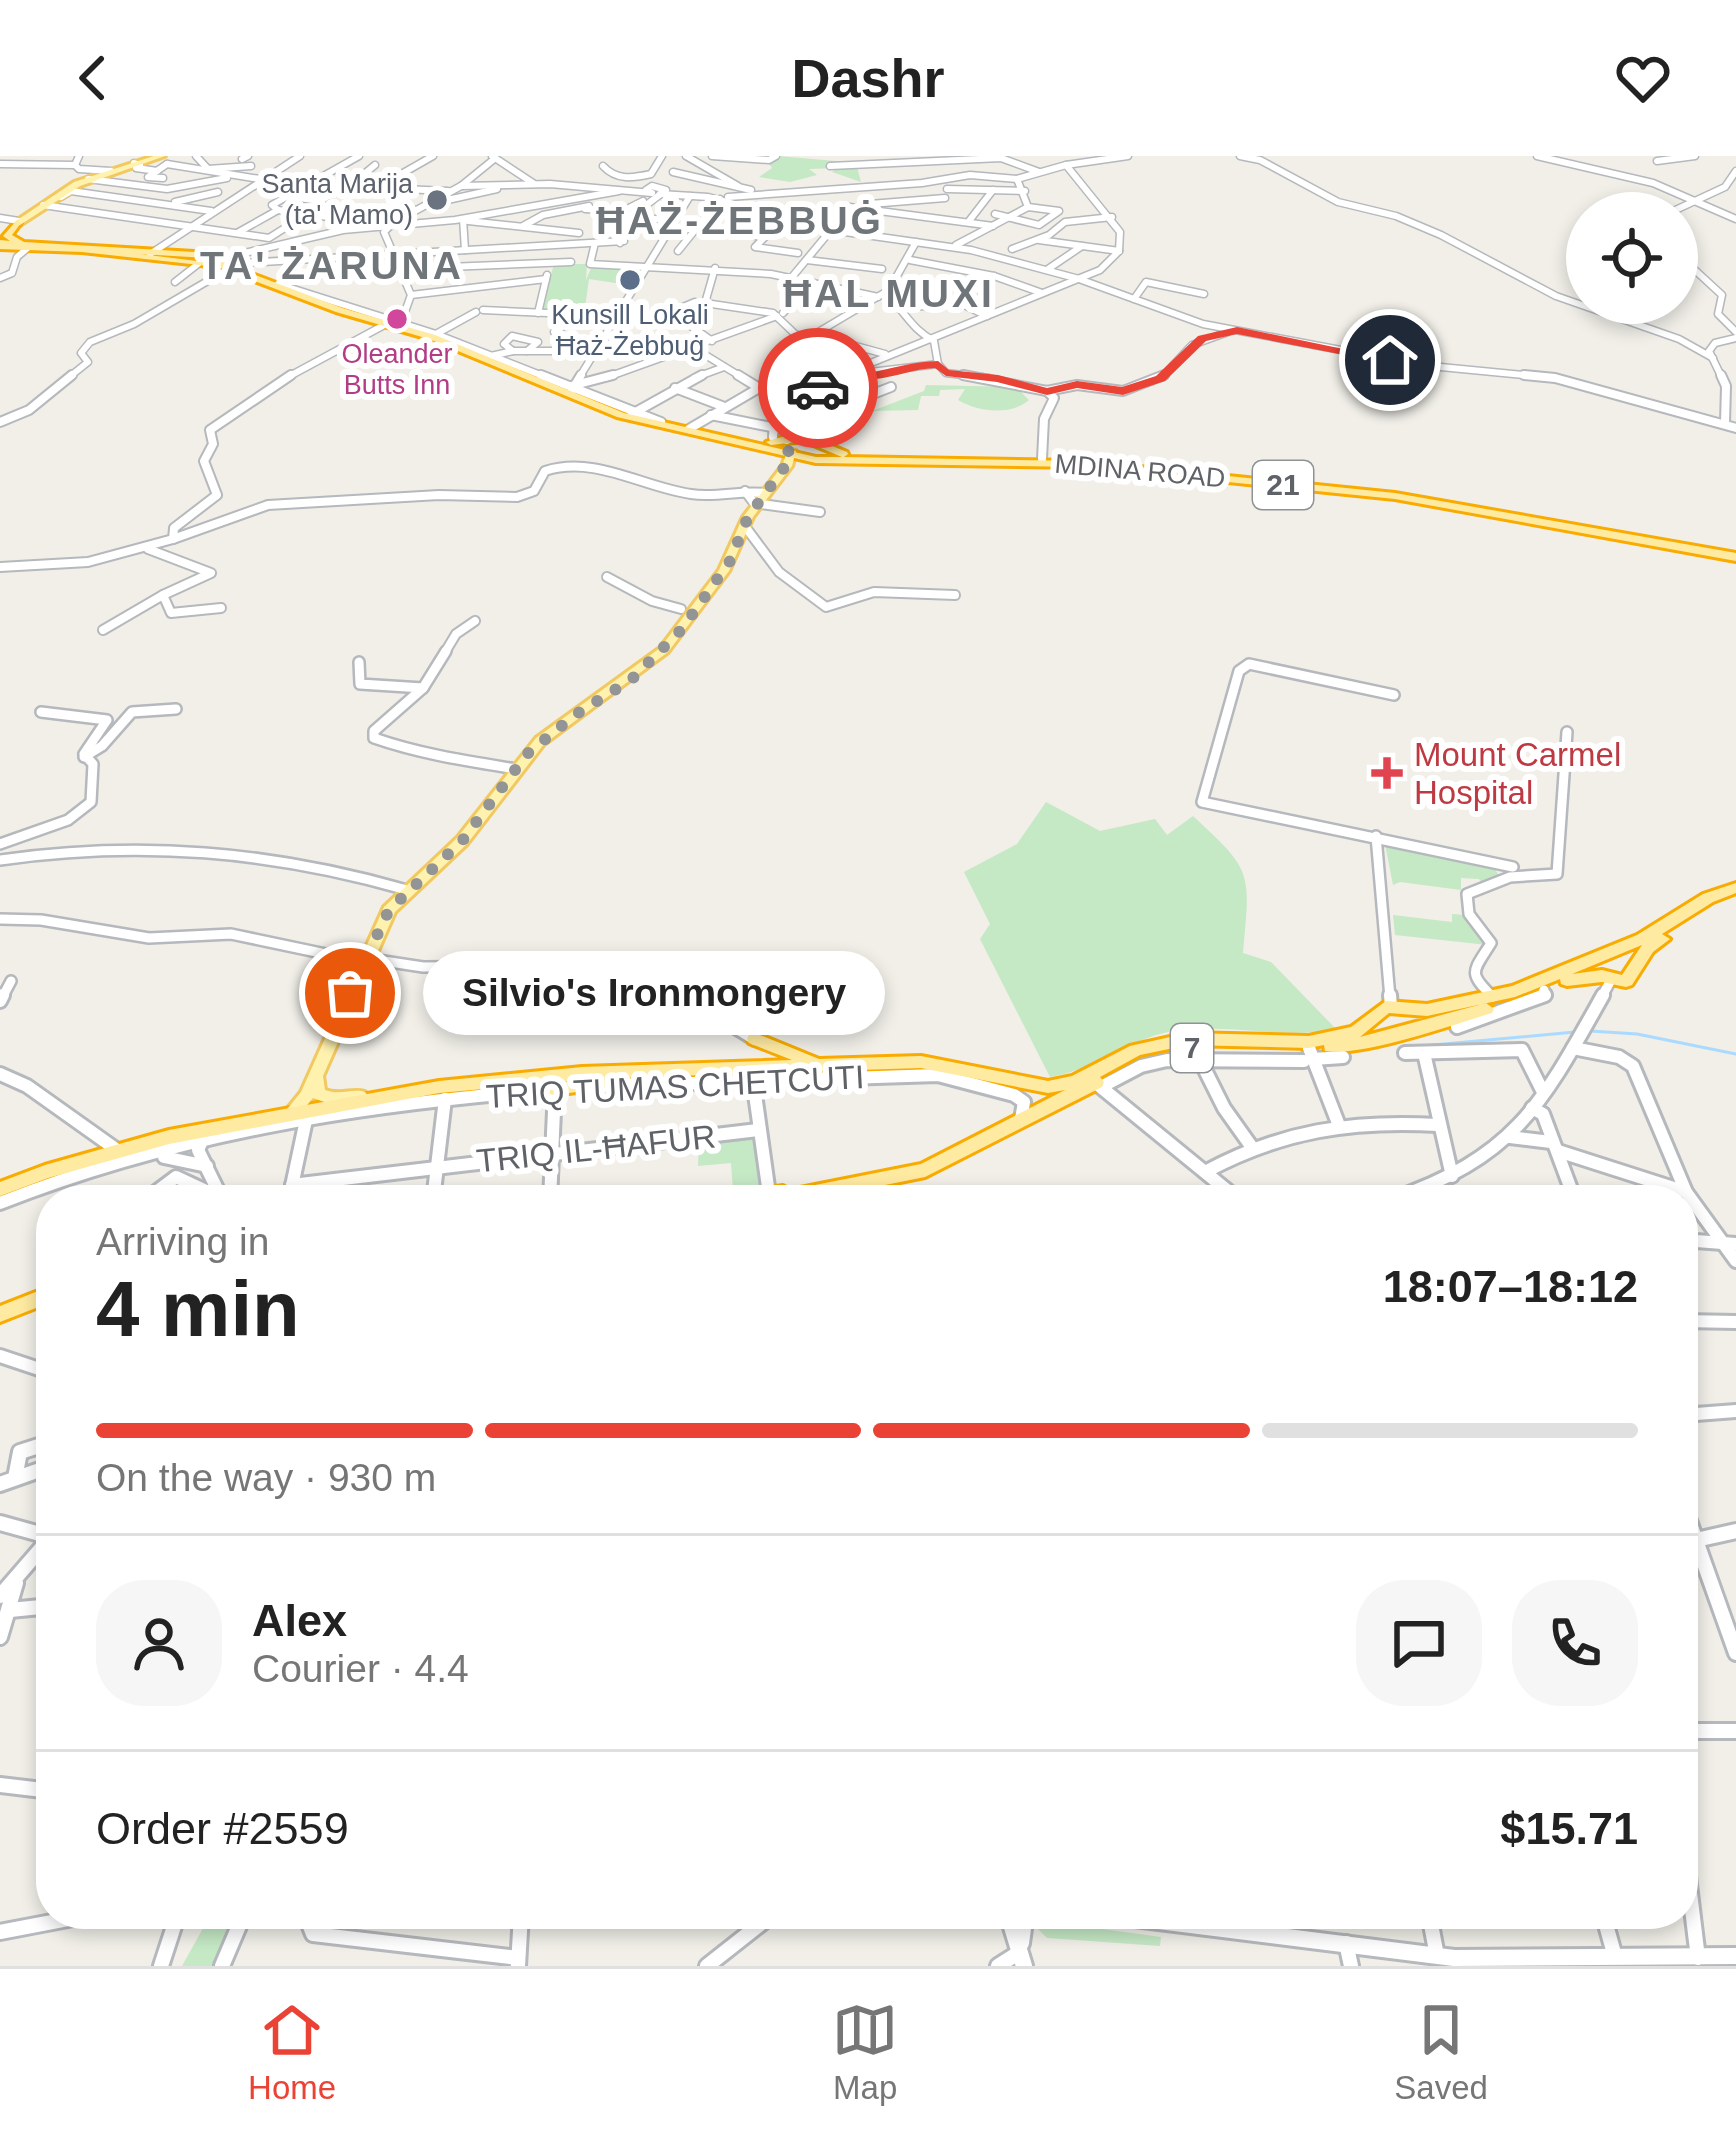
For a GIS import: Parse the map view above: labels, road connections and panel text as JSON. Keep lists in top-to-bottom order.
{
  "streets": {
    "highway": ["MDINA ROAD", "21", "7"],
    "street": ["TRIQ TUMAS CHETCUTI", "TRIQ IL-ĦAFUR"]
  },
  "crossings": [
    ["7", "TRIQ TUMAS CHETCUTI"]
  ],
  "districts": ["ĦAŻ-ŻEBBUĠ", "TA' ŻARUNA", "ĦAL MUXI"],
  "places": {
    "other": [
      "Santa Marija (ta' Mamo)",
      "Kunsill Lokali Ħaż-Żebbuġ",
      "Oleander Butts Inn",
      "Silvio's Ironmongery"
    ],
    "health": ["Mount Carmel Hospital"]
  },
  "page": {
    "header": "Dashr",
    "bubble": "Silvio's Ironmongery",
    "heading": ["4 min", "Arriving in", "18:07–18:12"],
    "panel": [
      "Alex",
      "Courier · 4.4",
      "Order #2559",
      "$15.71"
    ],
    "bar": "On the way · 930 m",
    "tabs": ["Home", "Map", "Saved"]
  }
}
